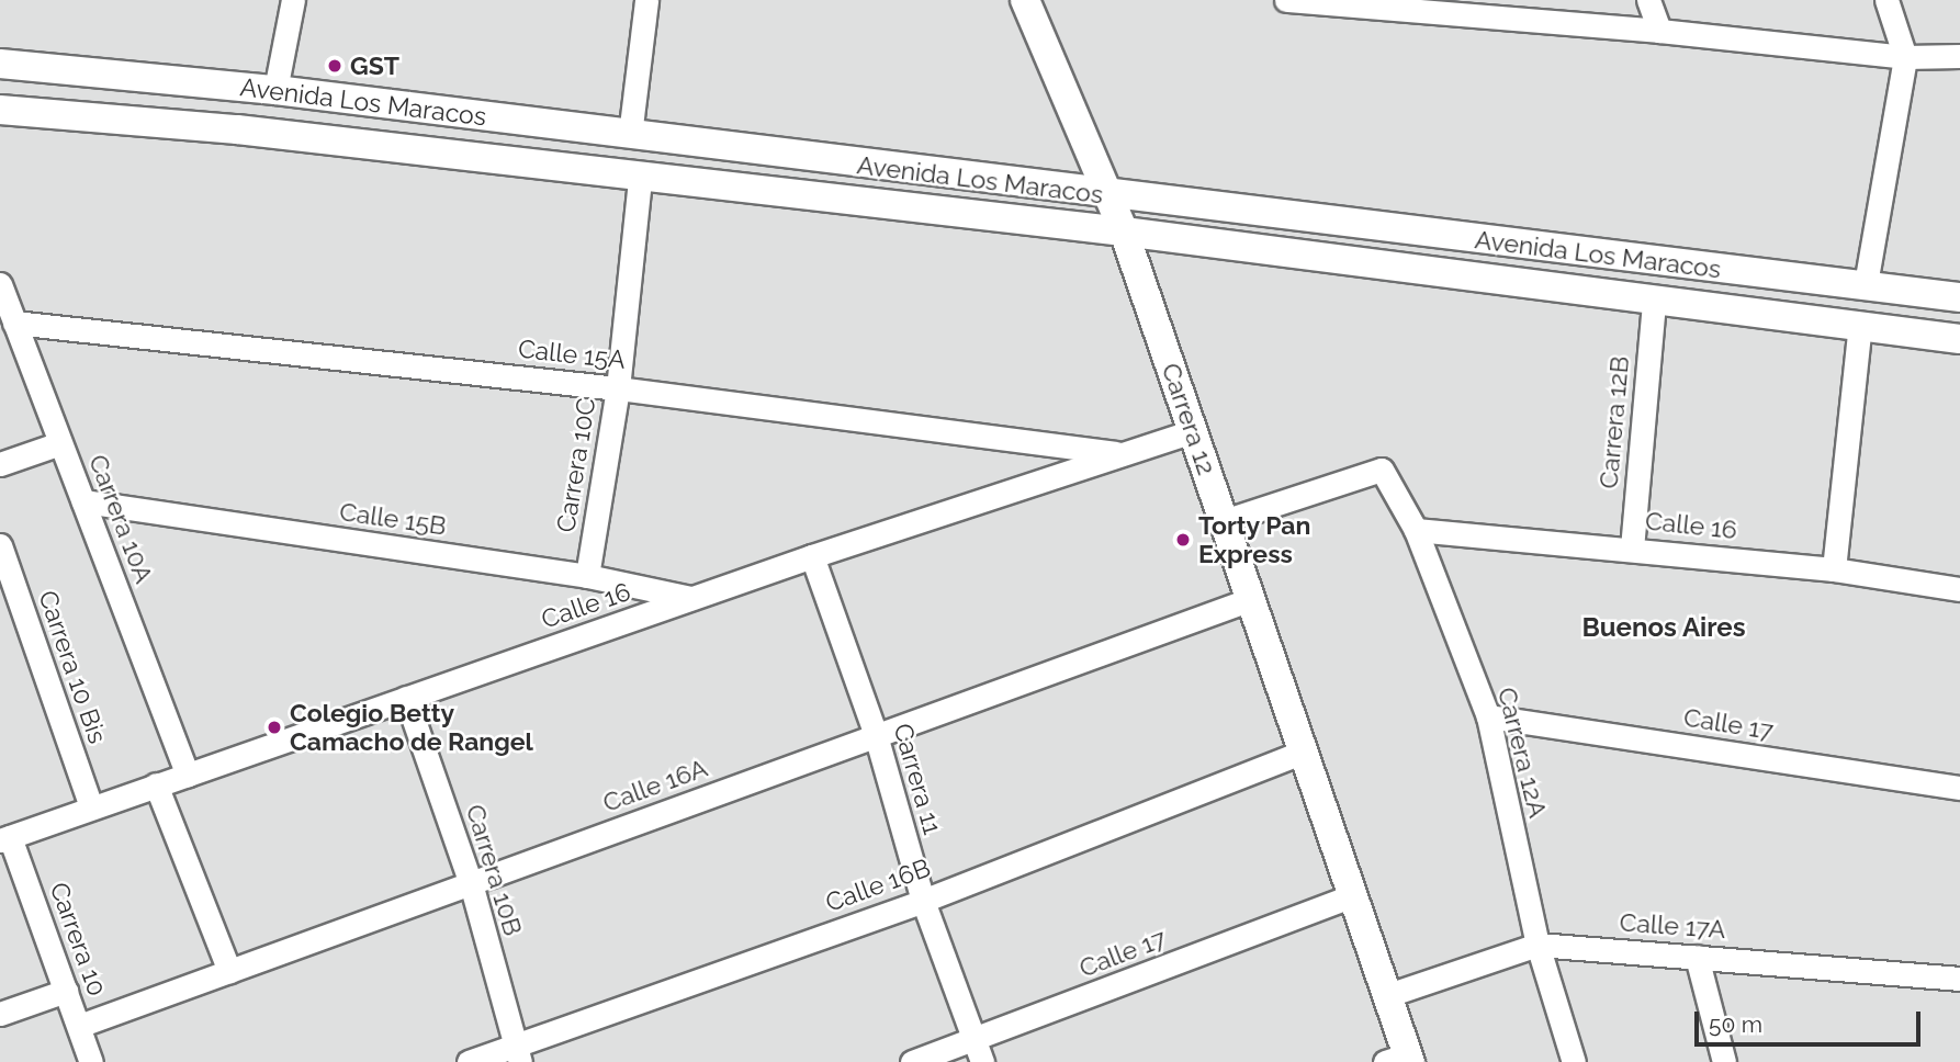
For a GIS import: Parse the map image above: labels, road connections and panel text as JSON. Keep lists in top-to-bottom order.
{
  "streets": {
    "street": [
      "Avenida Los Maracos",
      "Calle 15A",
      "Carrera 12",
      "Carrera 12B",
      "Carrera 10C",
      "Carrera 10A",
      "Calle 15B",
      "Calle 16",
      "Carrera 10 Bis",
      "Calle 17",
      "Carrera 12A",
      "Carrera 11",
      "Calle 16A",
      "Carrera 10B",
      "Calle 16B",
      "Calle 17A",
      "Carrera 10"
    ]
  },
  "crossings": [
    ["Avenida Los Maracos", "Carrera 12"],
    ["Avenida Los Maracos", "Carrera 12B"],
    ["Avenida Los Maracos", "Carrera 10C"],
    ["Calle 15A", "Carrera 10C"],
    ["Calle 15A", "Carrera 10A"],
    ["Calle 15A", "Calle 16"],
    ["Carrera 12", "Calle 16"],
    ["Carrera 12", "Calle 17"],
    ["Carrera 12", "Carrera 12A"],
    ["Carrera 12", "Calle 16A"],
    ["Carrera 12", "Calle 16B"],
    ["Carrera 12", "Calle 17A"],
    ["Carrera 12B", "Calle 16"],
    ["Carrera 10C", "Calle 15B"],
    ["Carrera 10A", "Calle 15B"],
    ["Carrera 10A", "Calle 16"],
    ["Calle 15B", "Calle 16"],
    ["Calle 16", "Carrera 10 Bis"],
    ["Calle 16", "Carrera 12A"],
    ["Calle 16", "Carrera 11"],
    ["Calle 16", "Carrera 10B"],
    ["Calle 16", "Carrera 10"],
    ["Calle 17", "Carrera 12A"],
    ["Calle 17", "Carrera 11"],
    ["Carrera 12A", "Calle 17A"],
    ["Carrera 11", "Calle 16A"],
    ["Carrera 11", "Calle 16B"],
    ["Calle 16A", "Carrera 10B"],
    ["Calle 16A", "Carrera 10"],
    ["Carrera 10B", "Calle 16B"]
  ],
  "districts": ["Buenos Aires"],
  "places": ["GST", "Torty Pan Express", "Colegio Betty Camacho de Rangel"],
  "scale_bar": "50 m"
}
